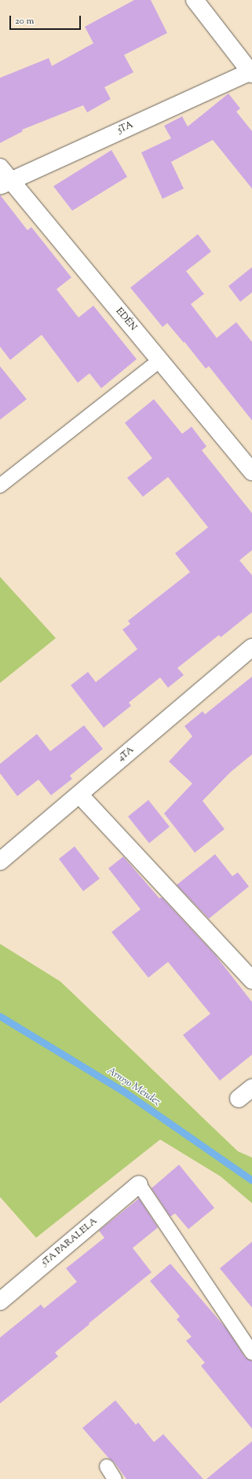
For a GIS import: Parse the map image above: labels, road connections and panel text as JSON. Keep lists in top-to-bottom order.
{
  "streets": {
    "street": [
      "5TA",
      "EDÉN",
      "4TA",
      "5TA PARALELA"
    ]
  },
  "crossings": [
    ["5TA", "EDÉN"]
  ],
  "water": ["Arroyo Méndez"],
  "scale_bar": "20 m"
}
